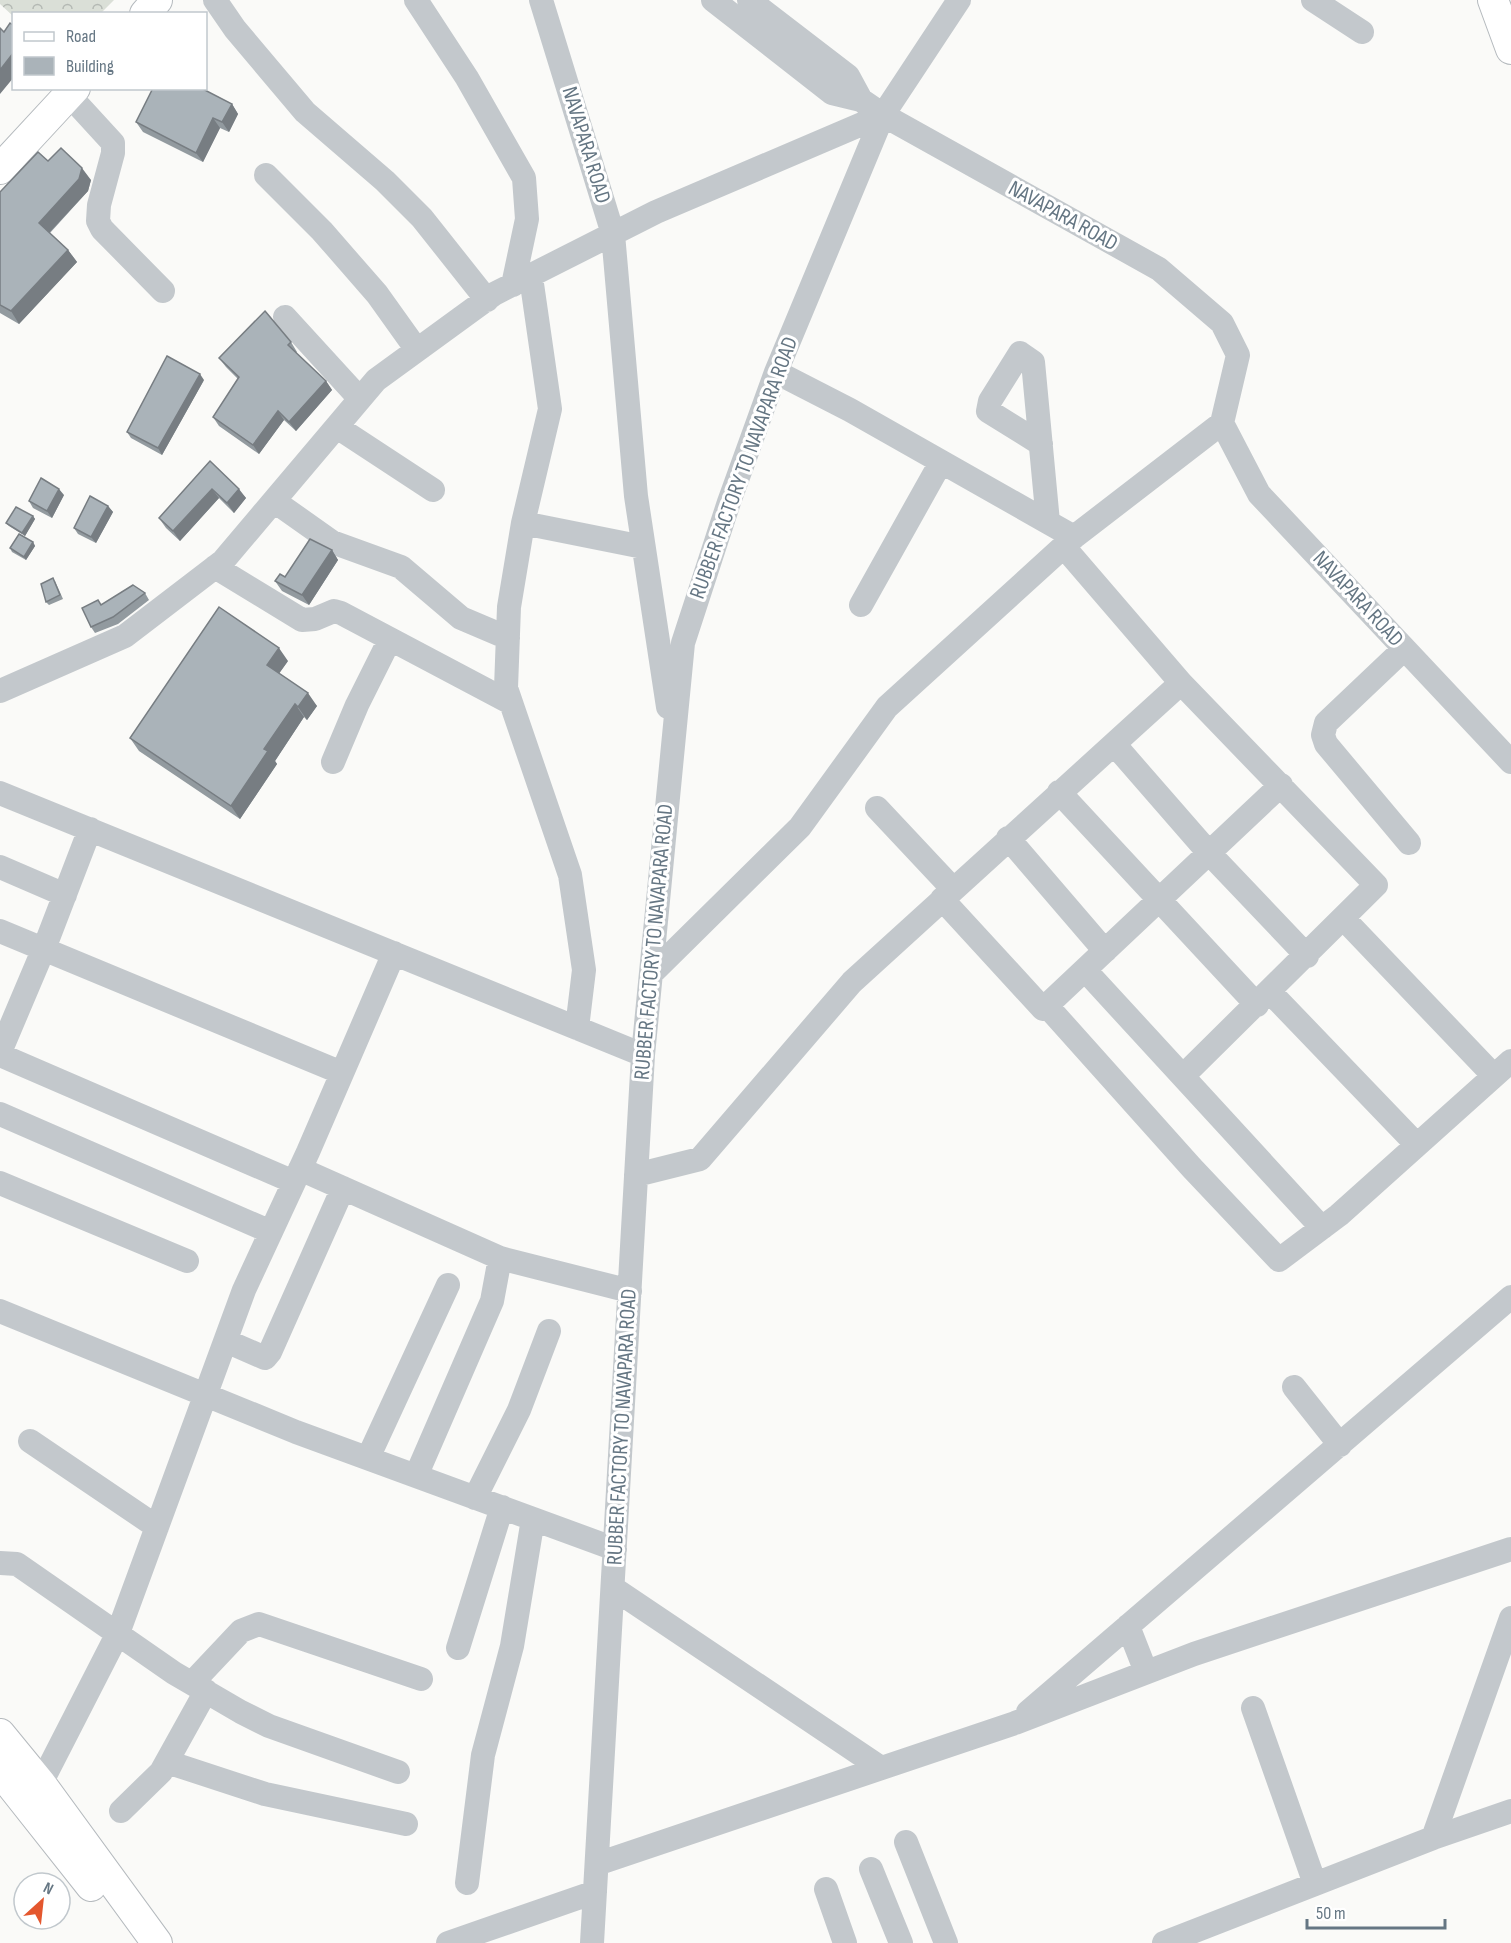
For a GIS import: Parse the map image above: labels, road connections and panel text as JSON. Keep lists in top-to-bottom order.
{
  "streets": {
    "street": ["NAVAPARA ROAD", "RUBBER FACTORY TO NAVAPARA ROAD"]
  },
  "crossings": [
    ["NAVAPARA ROAD", "RUBBER FACTORY TO NAVAPARA ROAD"]
  ],
  "legend": ["Road", "Building"],
  "scale_bar": "50 m",
  "north": "top right"
}
